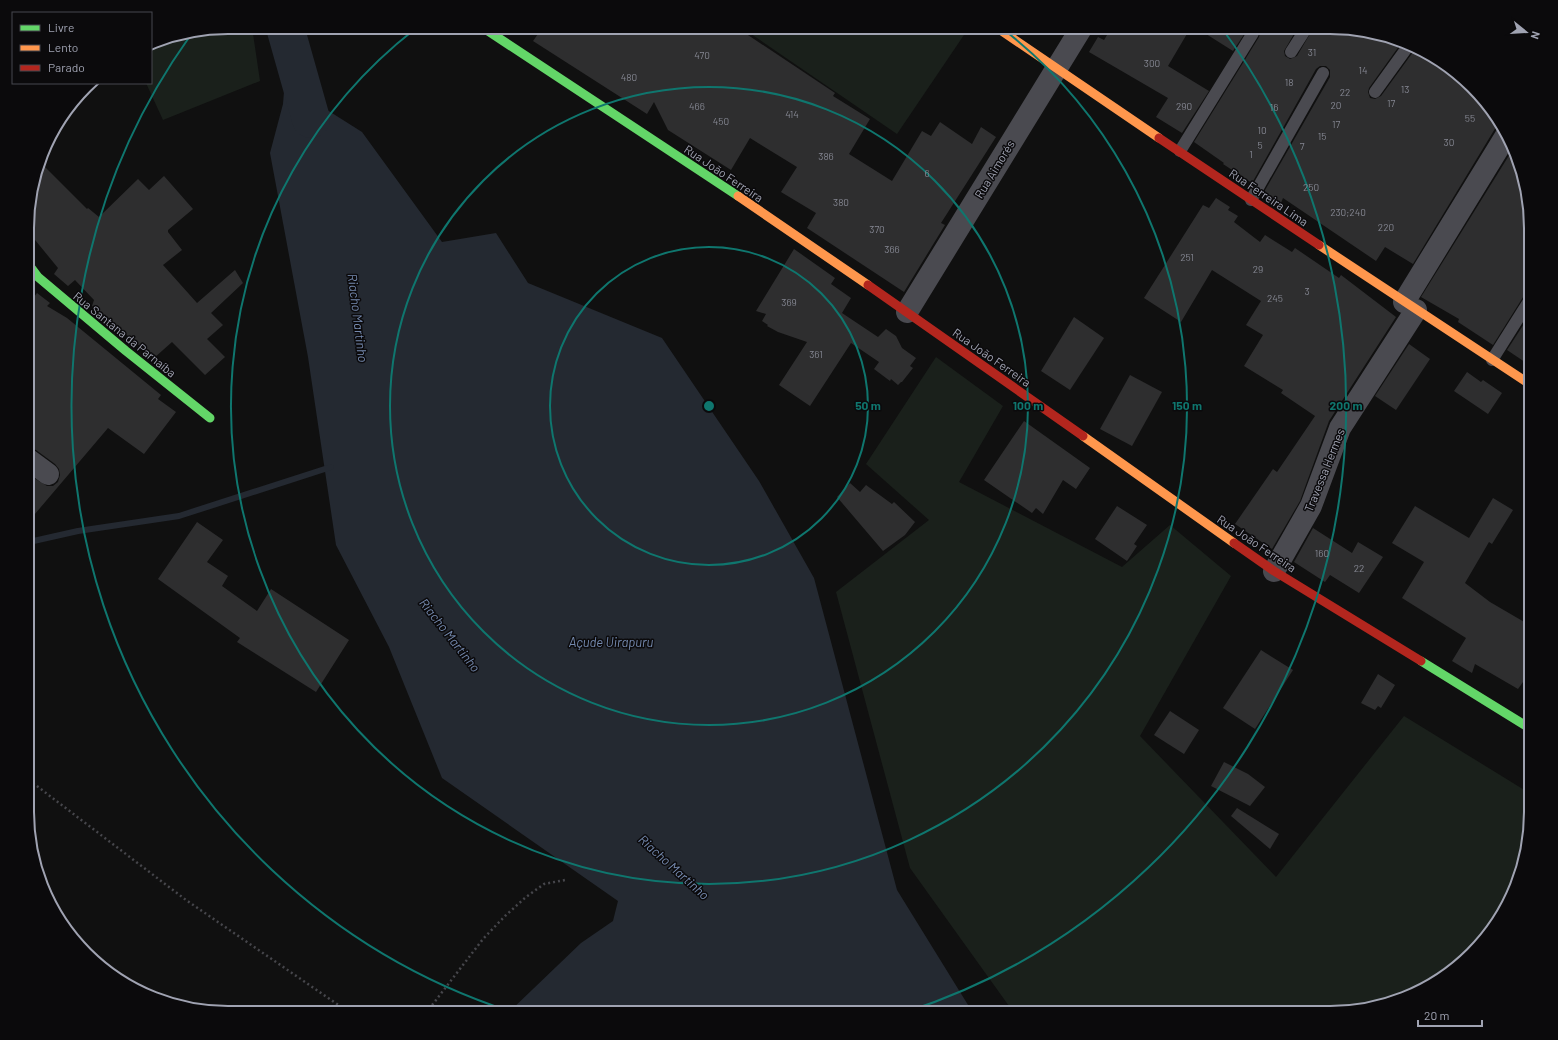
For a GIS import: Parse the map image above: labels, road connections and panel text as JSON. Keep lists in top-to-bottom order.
{
  "streets": {
    "street": [
      "Rua Aimorés",
      "Rua João Ferreira",
      "Rua Ferreira Lima",
      "Rua Santana da Parnaíba",
      "Travessa Hermes"
    ]
  },
  "crossings": [
    ["Rua Aimorés", "Rua João Ferreira"],
    ["Rua Aimorés", "Rua Ferreira Lima"],
    ["Rua João Ferreira", "Travessa Hermes"],
    ["Rua Ferreira Lima", "Travessa Hermes"]
  ],
  "water": ["Riacho Martinho", "Açude Uirapuru"],
  "house_numbers": [
    "31",
    "470",
    "300",
    "14",
    "480",
    "18",
    "13",
    "22",
    "17",
    "20",
    "466",
    "290",
    "16",
    "414",
    "55",
    "450",
    "17",
    "10",
    "15",
    "30",
    "5",
    "7",
    "1",
    "386",
    "6",
    "250",
    "380",
    "230;240",
    "220",
    "370",
    "366",
    "251",
    "29",
    "3",
    "245",
    "369",
    "361",
    "160",
    "22"
  ],
  "legend": ["Livre", "Lento", "Parado"],
  "scale_bar": "20 m",
  "north": "right",
  "rings": [
    "50 m",
    "100 m",
    "150 m",
    "200 m"
  ]
}
